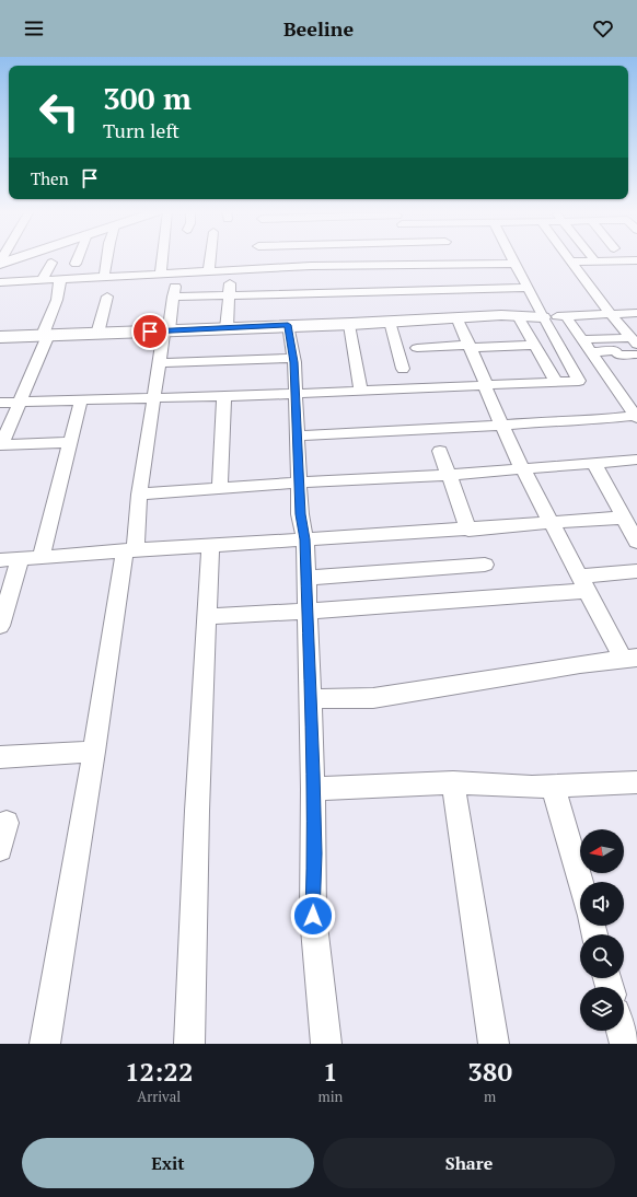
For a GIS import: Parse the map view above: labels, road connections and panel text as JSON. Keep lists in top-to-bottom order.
{
  "north": "left",
  "page": {
    "header": "Beeline",
    "turn": ["300 m", "Turn left"],
    "then": "Then",
    "eta": [
      "12:22",
      "Arrival",
      "1",
      "min",
      "380",
      "m"
    ],
    "buttons": ["Exit", "Share"]
  }
}
